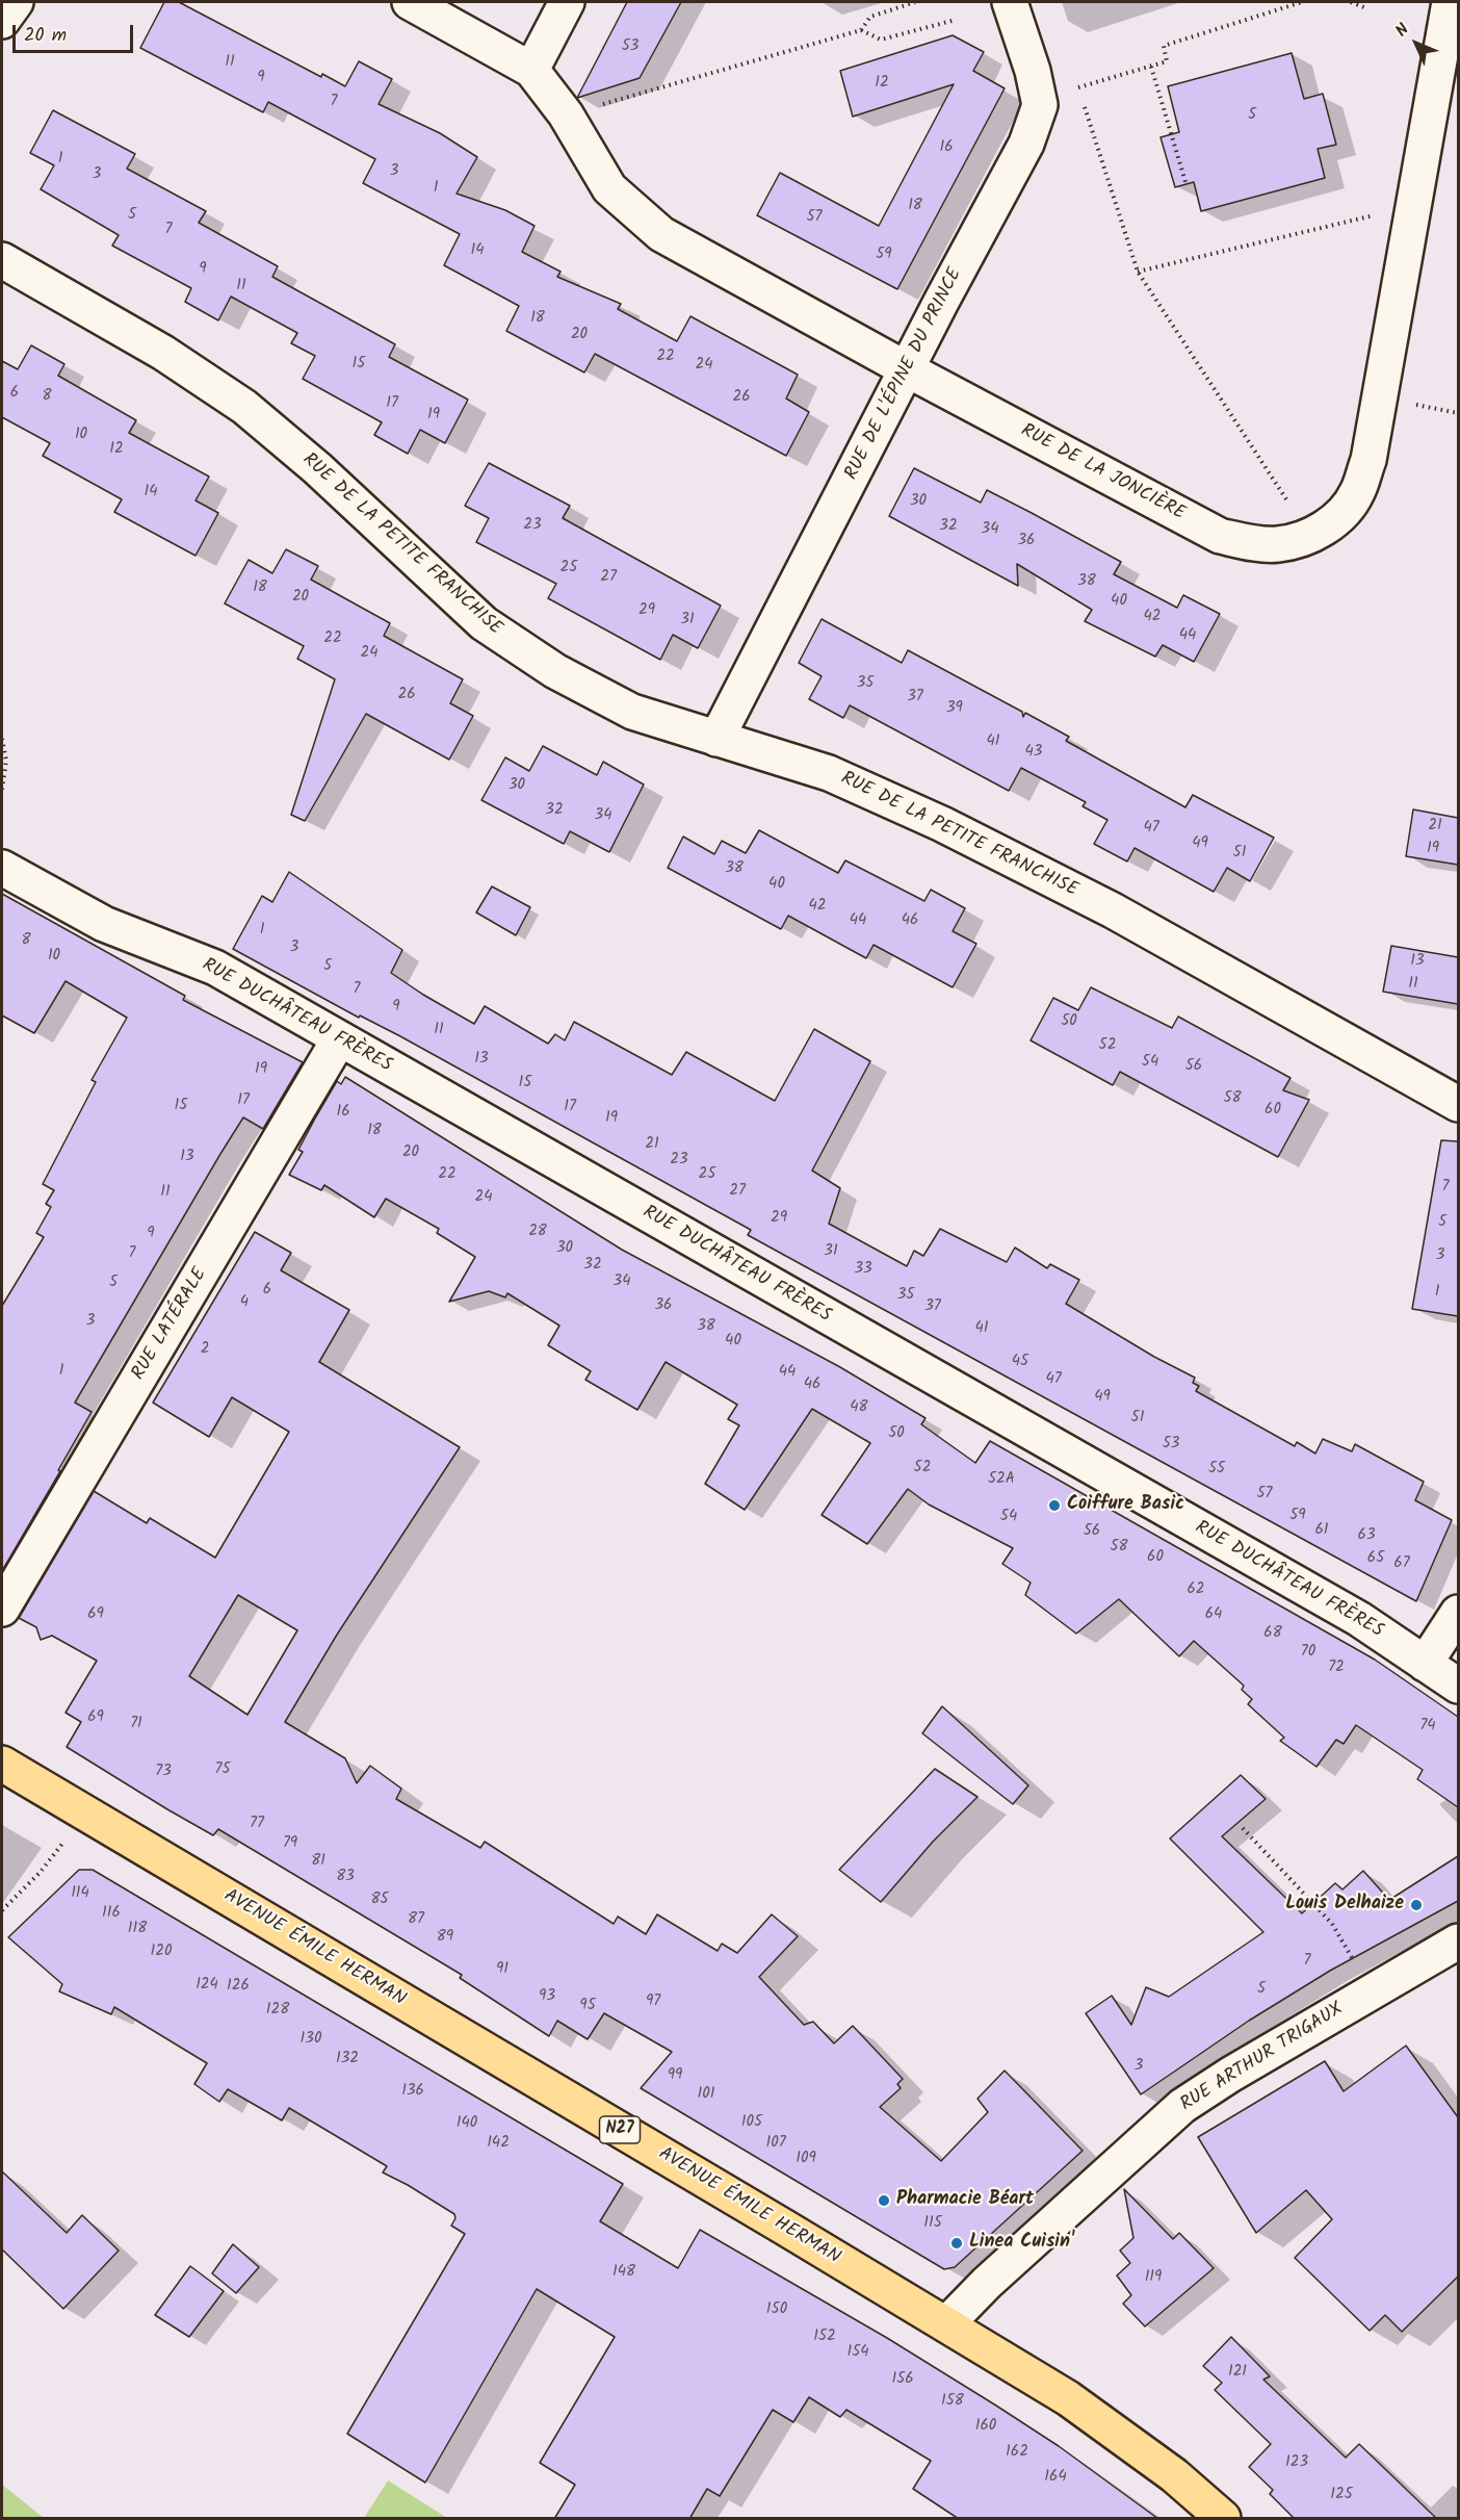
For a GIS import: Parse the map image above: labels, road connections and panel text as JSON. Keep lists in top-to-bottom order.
{
  "streets": {
    "main road": ["AVENUE ÉMILE HERMAN", "N27"],
    "street": [
      "RUE DE L'ÉPINE DU PRINCE",
      "RUE DE LA JONCIÈRE",
      "RUE DE LA PETITE FRANCHISE",
      "RUE DUCHÂTEAU FRÈRES",
      "RUE LATÉRALE",
      "RUE ARTHUR TRIGAUX"
    ]
  },
  "crossings": [
    ["RUE DE L'ÉPINE DU PRINCE", "RUE DE LA JONCIÈRE"],
    ["RUE DE L'ÉPINE DU PRINCE", "RUE DE LA PETITE FRANCHISE"],
    ["RUE DUCHÂTEAU FRÈRES", "RUE LATÉRALE"],
    ["AVENUE ÉMILE HERMAN", "RUE ARTHUR TRIGAUX"]
  ],
  "places": [
    "Coiffure Basic",
    "Louis Delhaize",
    "Pharmacie Béart",
    "Linea Cuisin'"
  ],
  "house_numbers": [
    "53",
    "11",
    "9",
    "12",
    "7",
    "5",
    "16",
    "1",
    "3",
    "3",
    "1",
    "18",
    "5",
    "57",
    "7",
    "14",
    "59",
    "9",
    "11",
    "18",
    "20",
    "22",
    "15",
    "24",
    "6",
    "8",
    "26",
    "17",
    "19",
    "10",
    "12",
    "14",
    "30",
    "23",
    "32",
    "34",
    "36",
    "25",
    "27",
    "38",
    "18",
    "20",
    "40",
    "29",
    "42",
    "31",
    "44",
    "22",
    "24",
    "35",
    "26",
    "37",
    "39",
    "41",
    "43",
    "30",
    "32",
    "34",
    "21",
    "47",
    "49",
    "19",
    "51",
    "38",
    "40",
    "42",
    "44",
    "46",
    "1",
    "8",
    "3",
    "10",
    "13",
    "5",
    "11",
    "7",
    "9",
    "50",
    "11",
    "52",
    "13",
    "54",
    "56",
    "19",
    "15",
    "58",
    "17",
    "15",
    "17",
    "60",
    "16",
    "19",
    "18",
    "21",
    "20",
    "13",
    "23",
    "22",
    "25",
    "7",
    "27",
    "11",
    "24",
    "29",
    "5",
    "28",
    "9",
    "30",
    "31",
    "7",
    "3",
    "32",
    "33",
    "34",
    "5",
    "6",
    "1",
    "35",
    "4",
    "36",
    "37",
    "3",
    "38",
    "41",
    "40",
    "2",
    "45",
    "1",
    "44",
    "47",
    "46",
    "49",
    "48",
    "51",
    "50",
    "53",
    "52",
    "55",
    "52A",
    "57",
    "59",
    "54",
    "61",
    "56",
    "63",
    "58",
    "60",
    "65",
    "67",
    "62",
    "69",
    "64",
    "68",
    "70",
    "72",
    "69",
    "71",
    "74",
    "75",
    "73",
    "77",
    "79",
    "81",
    "83",
    "114",
    "85",
    "116",
    "87",
    "118",
    "89",
    "120",
    "7",
    "91",
    "124",
    "126",
    "5",
    "93",
    "97",
    "95",
    "128",
    "130",
    "132",
    "3",
    "99",
    "136",
    "101",
    "105",
    "140",
    "142",
    "107",
    "109",
    "115",
    "148",
    "119",
    "150",
    "152",
    "154",
    "121",
    "156",
    "158",
    "160",
    "162",
    "123",
    "164",
    "125"
  ],
  "scale_bar": "20 m",
  "north": "top left"
}
